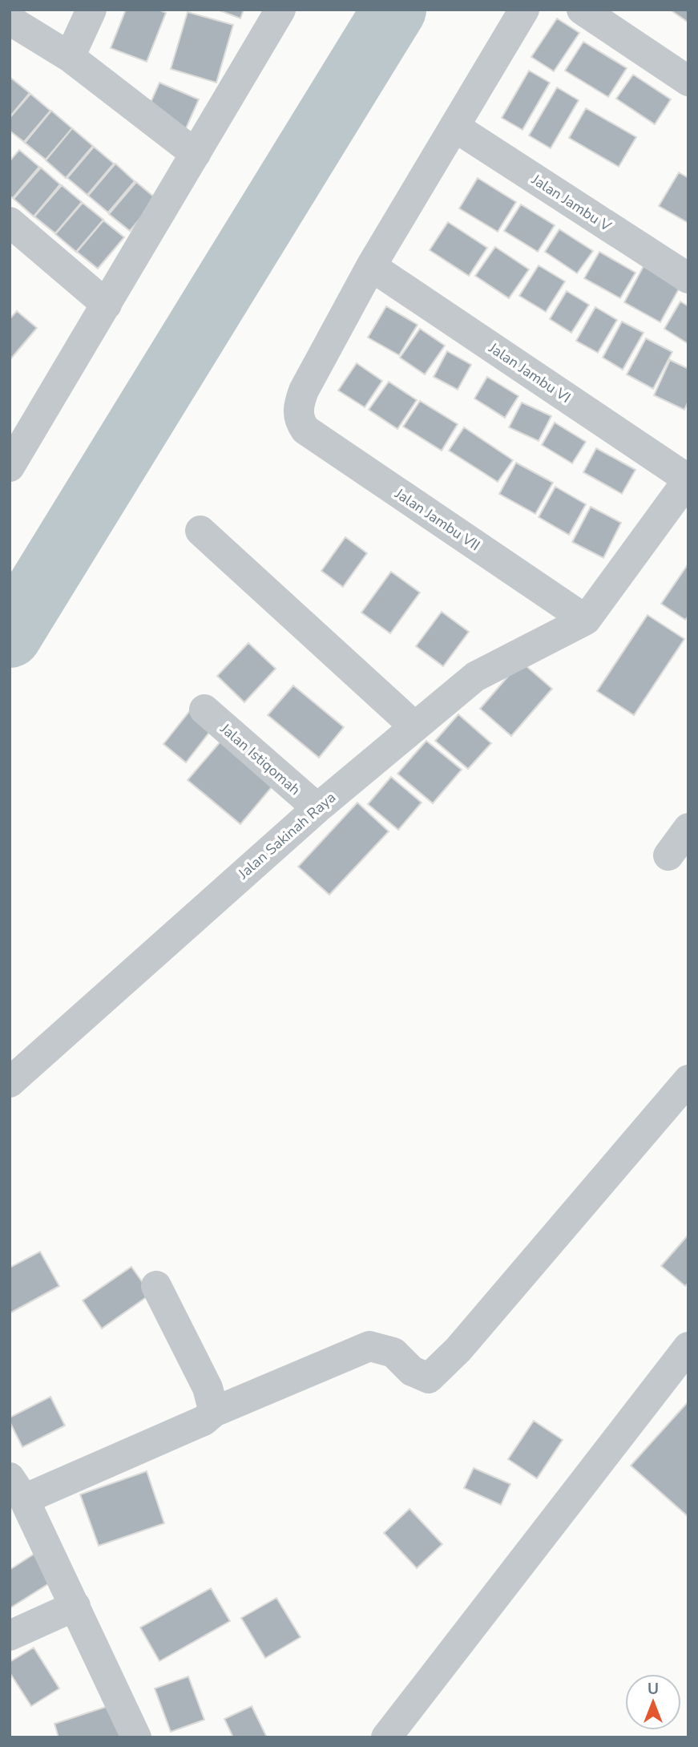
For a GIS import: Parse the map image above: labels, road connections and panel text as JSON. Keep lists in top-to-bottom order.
{
  "streets": {
    "street": [
      "Jalan Jambu V",
      "Jalan Jambu VI",
      "Jalan Jambu VII",
      "Jalan Istiqomah",
      "Jalan Sakinah Raya"
    ]
  },
  "crossings": [
    ["Jalan Jambu VI", "Jalan Jambu VII"],
    ["Jalan Jambu VII", "Jalan Sakinah Raya"],
    ["Jalan Istiqomah", "Jalan Sakinah Raya"]
  ],
  "north": "top"
}
